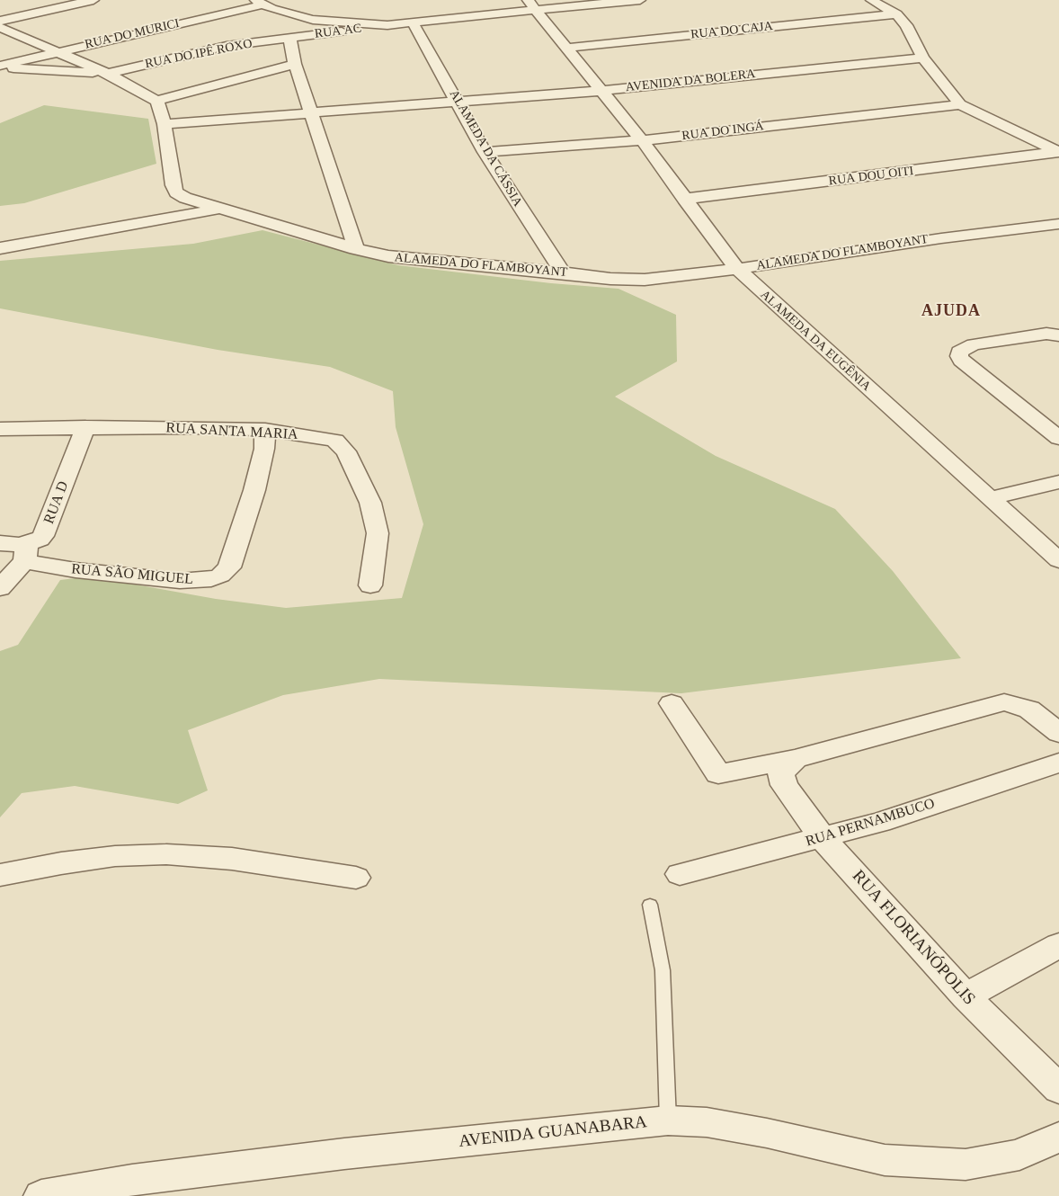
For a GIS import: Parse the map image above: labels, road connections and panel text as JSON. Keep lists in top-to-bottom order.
{
  "streets": {
    "street": [
      "RUA DO CAJA",
      "RUA AC",
      "RUA DO MURICI",
      "RUA DO IPÊ ROXO",
      "AVENIDA DA BOLERA",
      "RUA DO INGÁ",
      "ALAMEDA DA CÁSSIA",
      "RUA DOU OITI",
      "ALAMEDA DO FLAMBOYANT",
      "ALAMEDA DA EUGÊNIA",
      "RUA SANTA MARIA",
      "RUA D",
      "RUA SÃO MIGUEL",
      "RUA PERNAMBUCO",
      "RUA FLORIANÓPOLIS",
      "AVENIDA GUANABARA"
    ]
  },
  "crossings": [
    ["RUA DO CAJA", "ALAMEDA DA EUGÊNIA"],
    ["RUA AC", "RUA DO IPÊ ROXO"],
    ["AVENIDA DA BOLERA", "ALAMEDA DA CÁSSIA"],
    ["AVENIDA DA BOLERA", "ALAMEDA DO FLAMBOYANT"],
    ["AVENIDA DA BOLERA", "ALAMEDA DA EUGÊNIA"],
    ["RUA DO INGÁ", "ALAMEDA DA CÁSSIA"],
    ["RUA DO INGÁ", "ALAMEDA DA EUGÊNIA"],
    ["ALAMEDA DA CÁSSIA", "ALAMEDA DO FLAMBOYANT"],
    ["RUA DOU OITI", "ALAMEDA DA EUGÊNIA"],
    ["ALAMEDA DO FLAMBOYANT", "ALAMEDA DA EUGÊNIA"],
    ["RUA SANTA MARIA", "RUA D"],
    ["RUA SANTA MARIA", "RUA SÃO MIGUEL"],
    ["RUA D", "RUA SÃO MIGUEL"],
    ["RUA PERNAMBUCO", "RUA FLORIANÓPOLIS"]
  ],
  "districts": ["AJUDA"]
}
